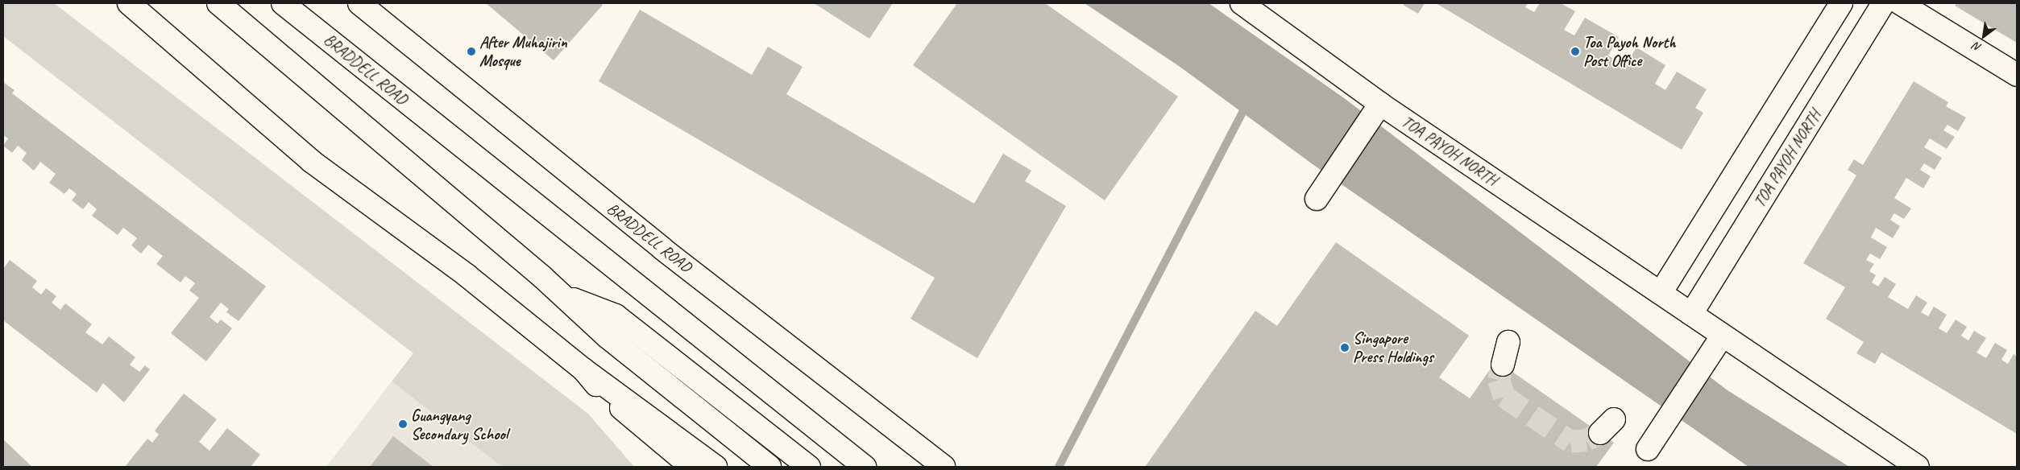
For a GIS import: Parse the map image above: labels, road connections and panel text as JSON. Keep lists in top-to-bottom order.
{
  "streets": {
    "main road": ["BRADDELL ROAD", "TOA PAYOH NORTH"]
  },
  "places": [
    "After Muhajirin Mosque",
    "Toa Payoh North Post Office",
    "Singapore Press Holdings",
    "Guangyang Secondary School"
  ],
  "north": "bottom left"
}
